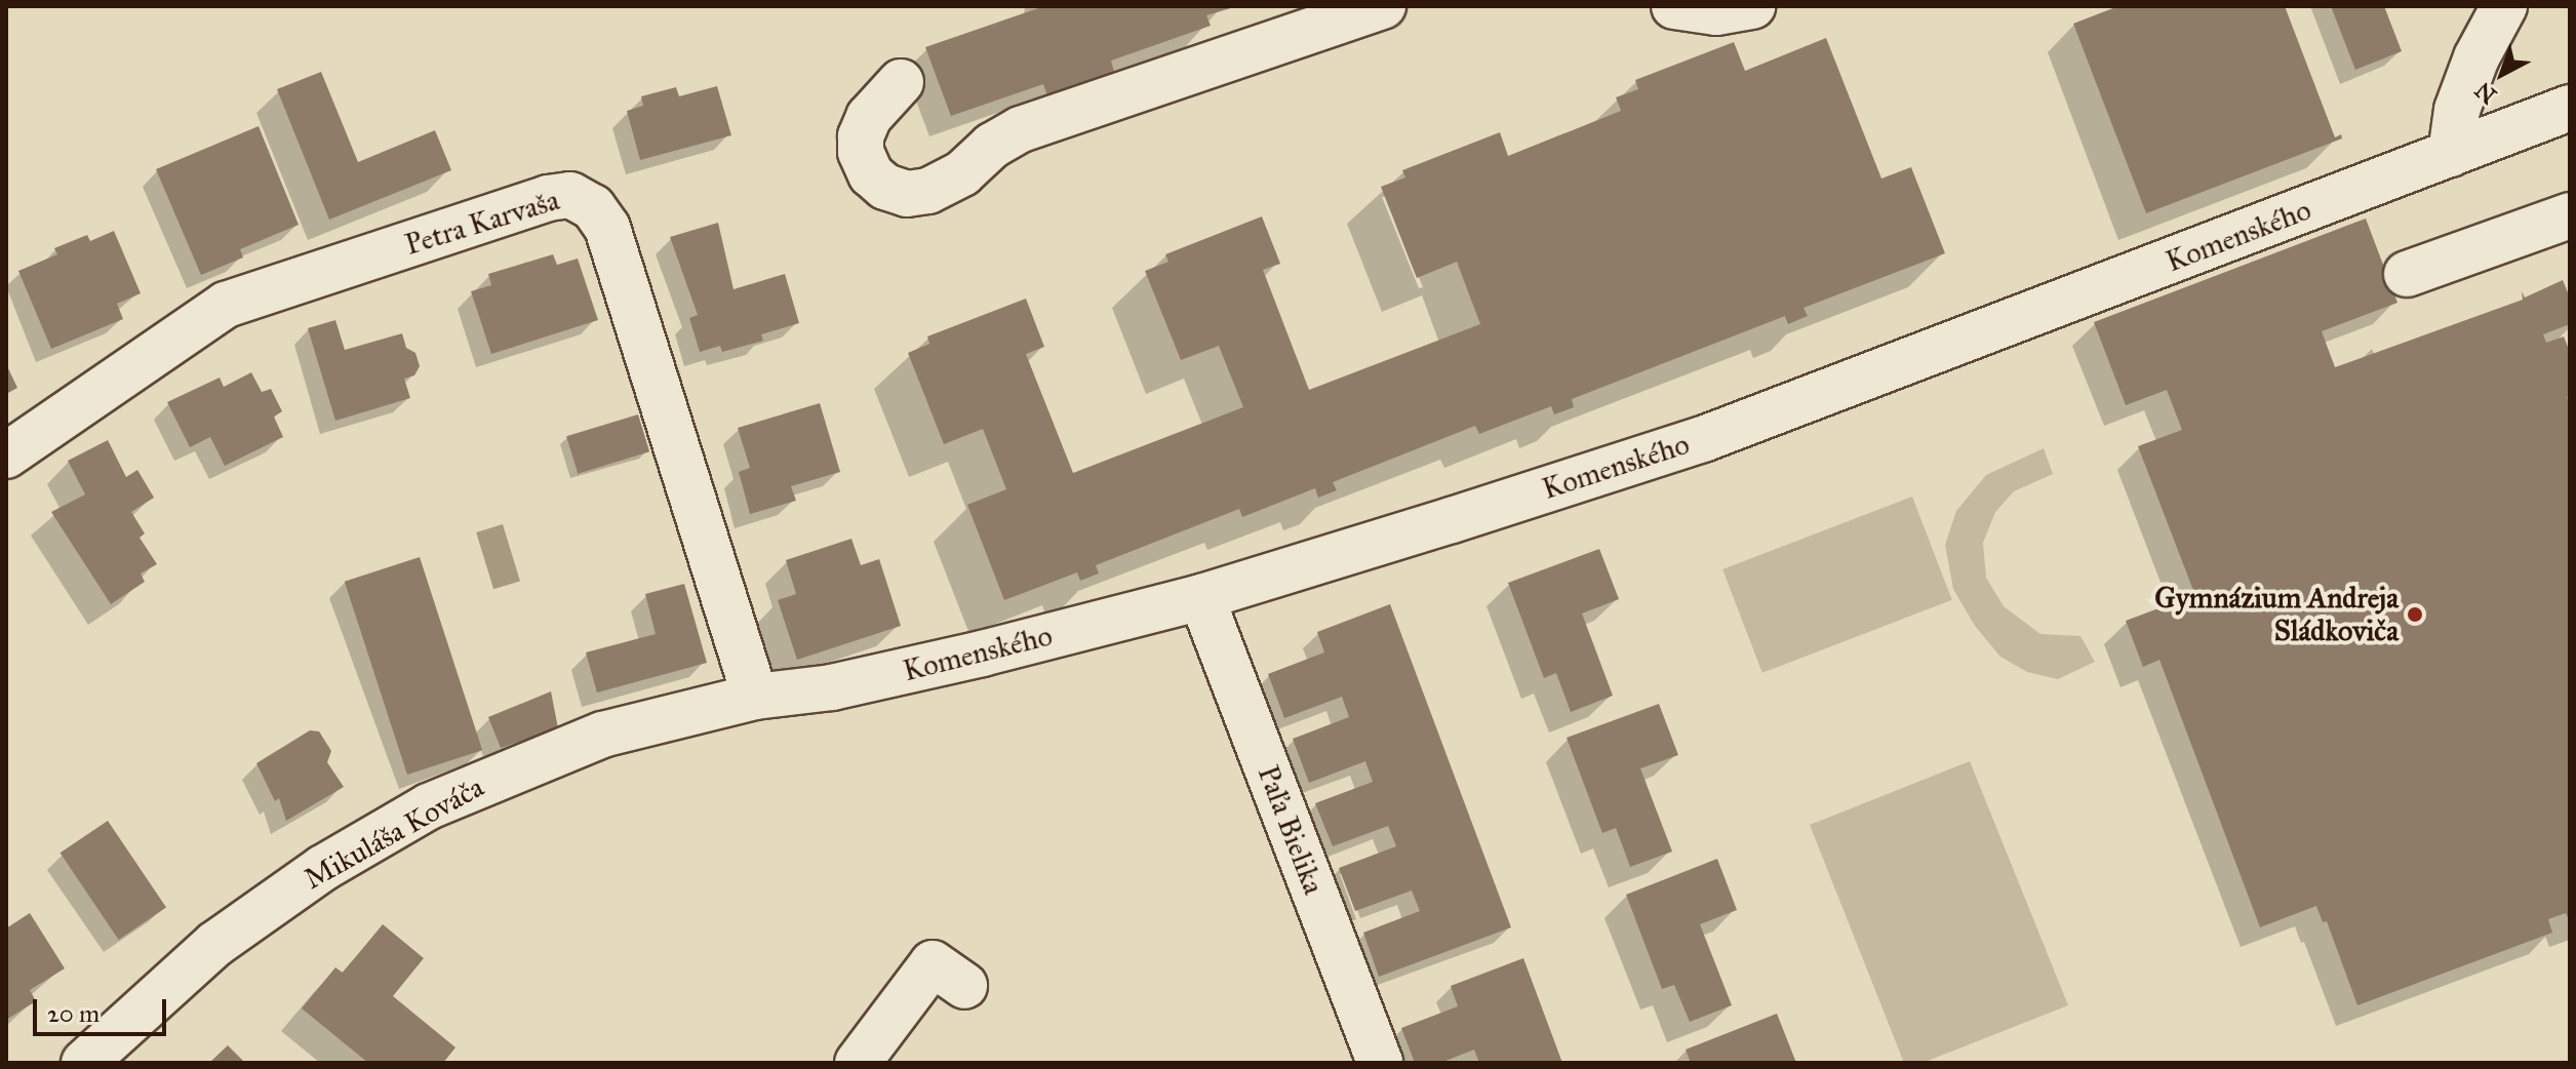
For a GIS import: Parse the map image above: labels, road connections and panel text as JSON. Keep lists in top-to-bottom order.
{
  "streets": {
    "street": [
      "Petra Karvaša",
      "Komenského",
      "Paľa Bielika",
      "Mikuláša Kováča"
    ]
  },
  "crossings": [
    ["Petra Karvaša", "Komenského"],
    ["Petra Karvaša", "Mikuláša Kováča"],
    ["Komenského", "Paľa Bielika"],
    ["Komenského", "Mikuláša Kováča"]
  ],
  "places": ["Gymnázium Andreja Sládkoviča"],
  "scale_bar": "20 m",
  "north": "bottom left"
}
